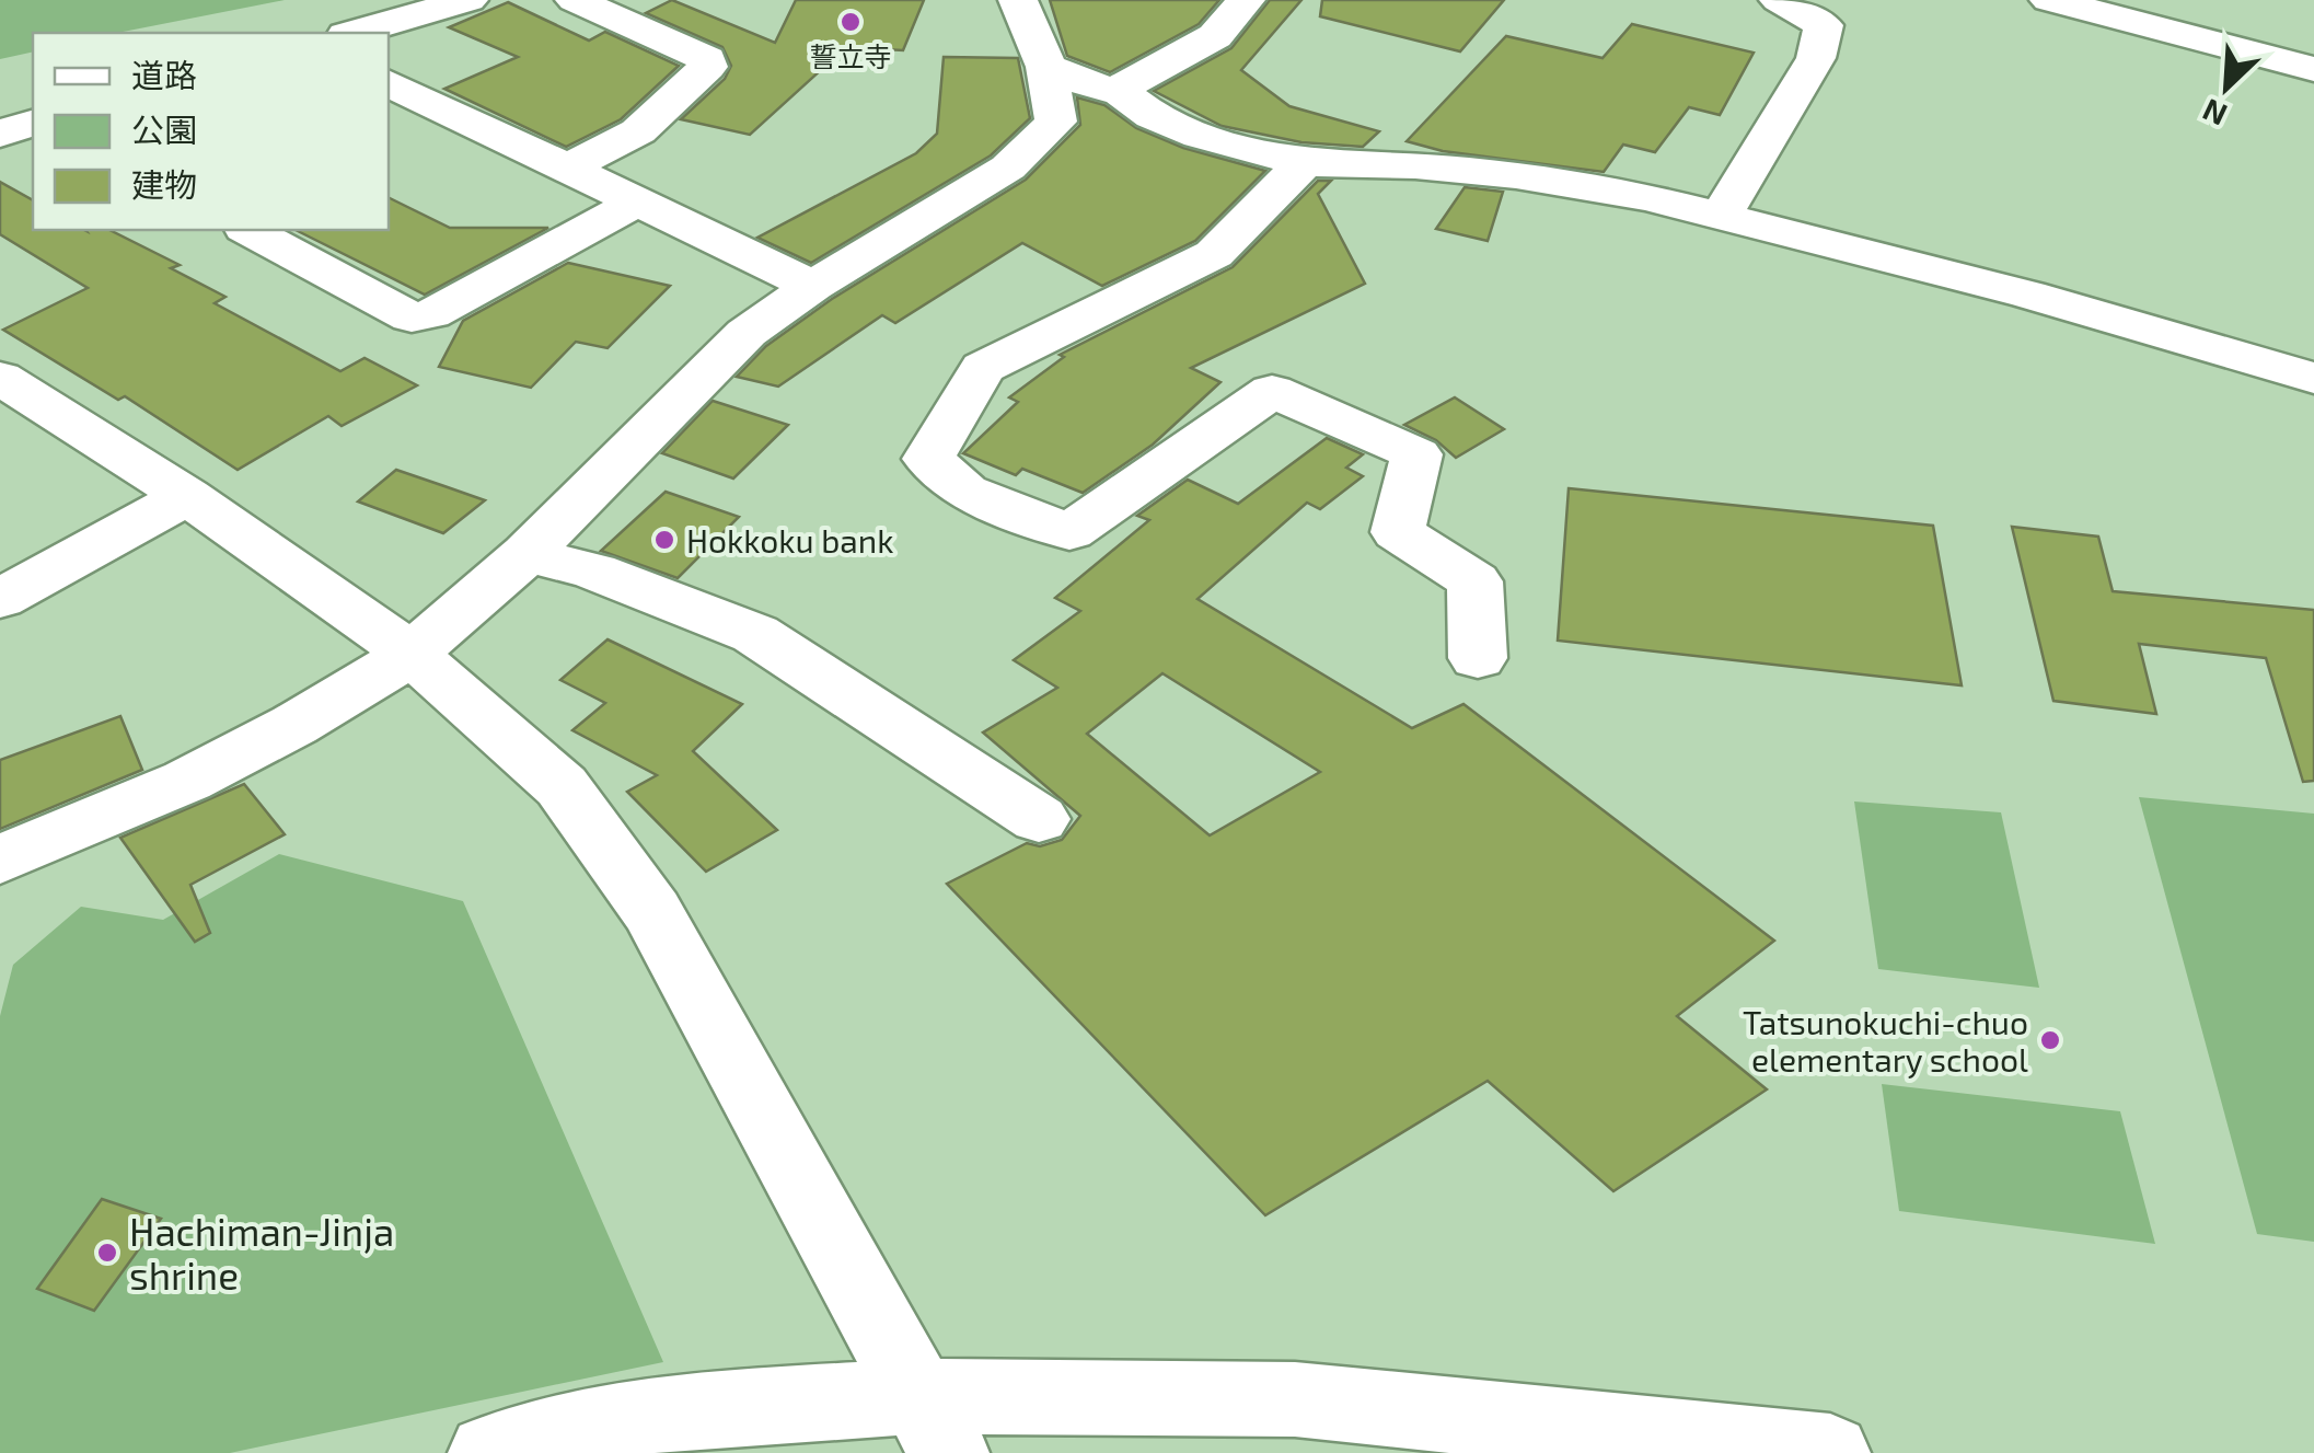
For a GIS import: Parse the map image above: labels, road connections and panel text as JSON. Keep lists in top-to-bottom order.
{
  "places": [
    "誓立寺",
    "Hokkoku bank",
    "Tatsunokuchi-chuo elementary school",
    "Hachiman-Jinja shrine"
  ],
  "legend": ["道路", "公園", "建物"],
  "north": "bottom left"
}
